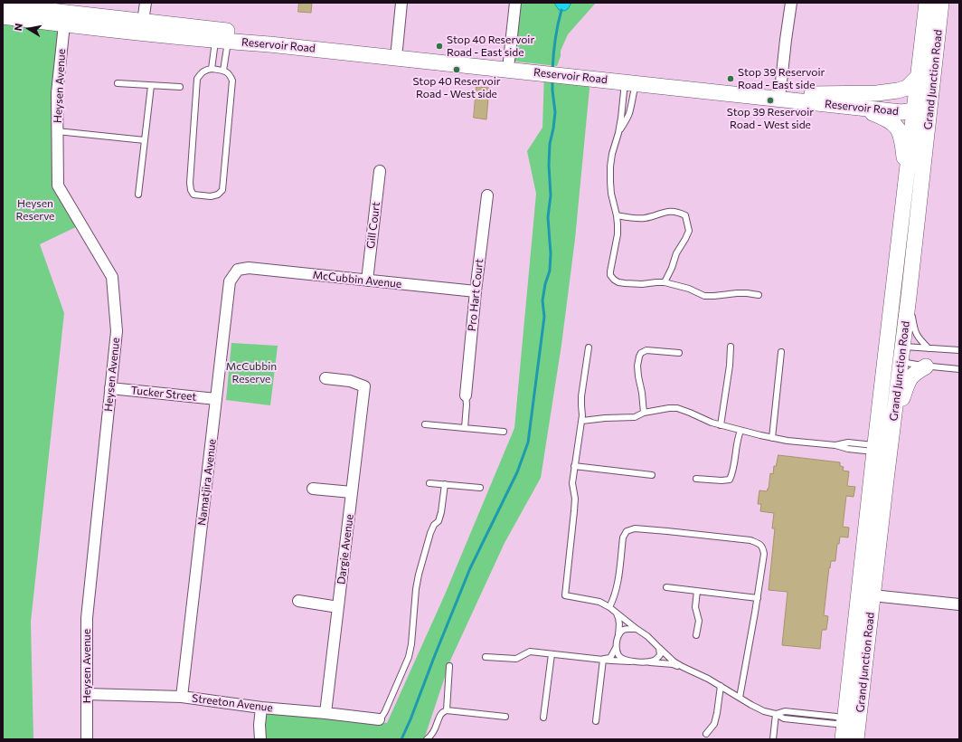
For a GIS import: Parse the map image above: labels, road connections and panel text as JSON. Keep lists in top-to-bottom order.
{
  "streets": {
    "main road": ["Reservoir Road", "Grand Junction Road"],
    "street": [
      "Heysen Avenue",
      "Gill Court",
      "McCubbin Avenue",
      "Pro Hart Court",
      "Tucker Street",
      "Namatjira Avenue",
      "Dargie Avenue",
      "Streeton Avenue"
    ]
  },
  "crossings": [
    ["Reservoir Road", "Grand Junction Road"],
    ["Reservoir Road", "Heysen Avenue"],
    ["Heysen Avenue", "Tucker Street"],
    ["Heysen Avenue", "Streeton Avenue"],
    ["Gill Court", "McCubbin Avenue"],
    ["McCubbin Avenue", "Pro Hart Court"],
    ["McCubbin Avenue", "Namatjira Avenue"],
    ["Tucker Street", "Namatjira Avenue"],
    ["Namatjira Avenue", "Streeton Avenue"],
    ["Dargie Avenue", "Streeton Avenue"]
  ],
  "parks": ["Heysen Reserve", "McCubbin Reserve"],
  "places": [
    "Stop 40 Reservoir Road - East side",
    "Stop 40 Reservoir Road - West side",
    "Stop 39 Reservoir Road - East side",
    "Stop 39 Reservoir Road - West side"
  ],
  "north": "left"
}
